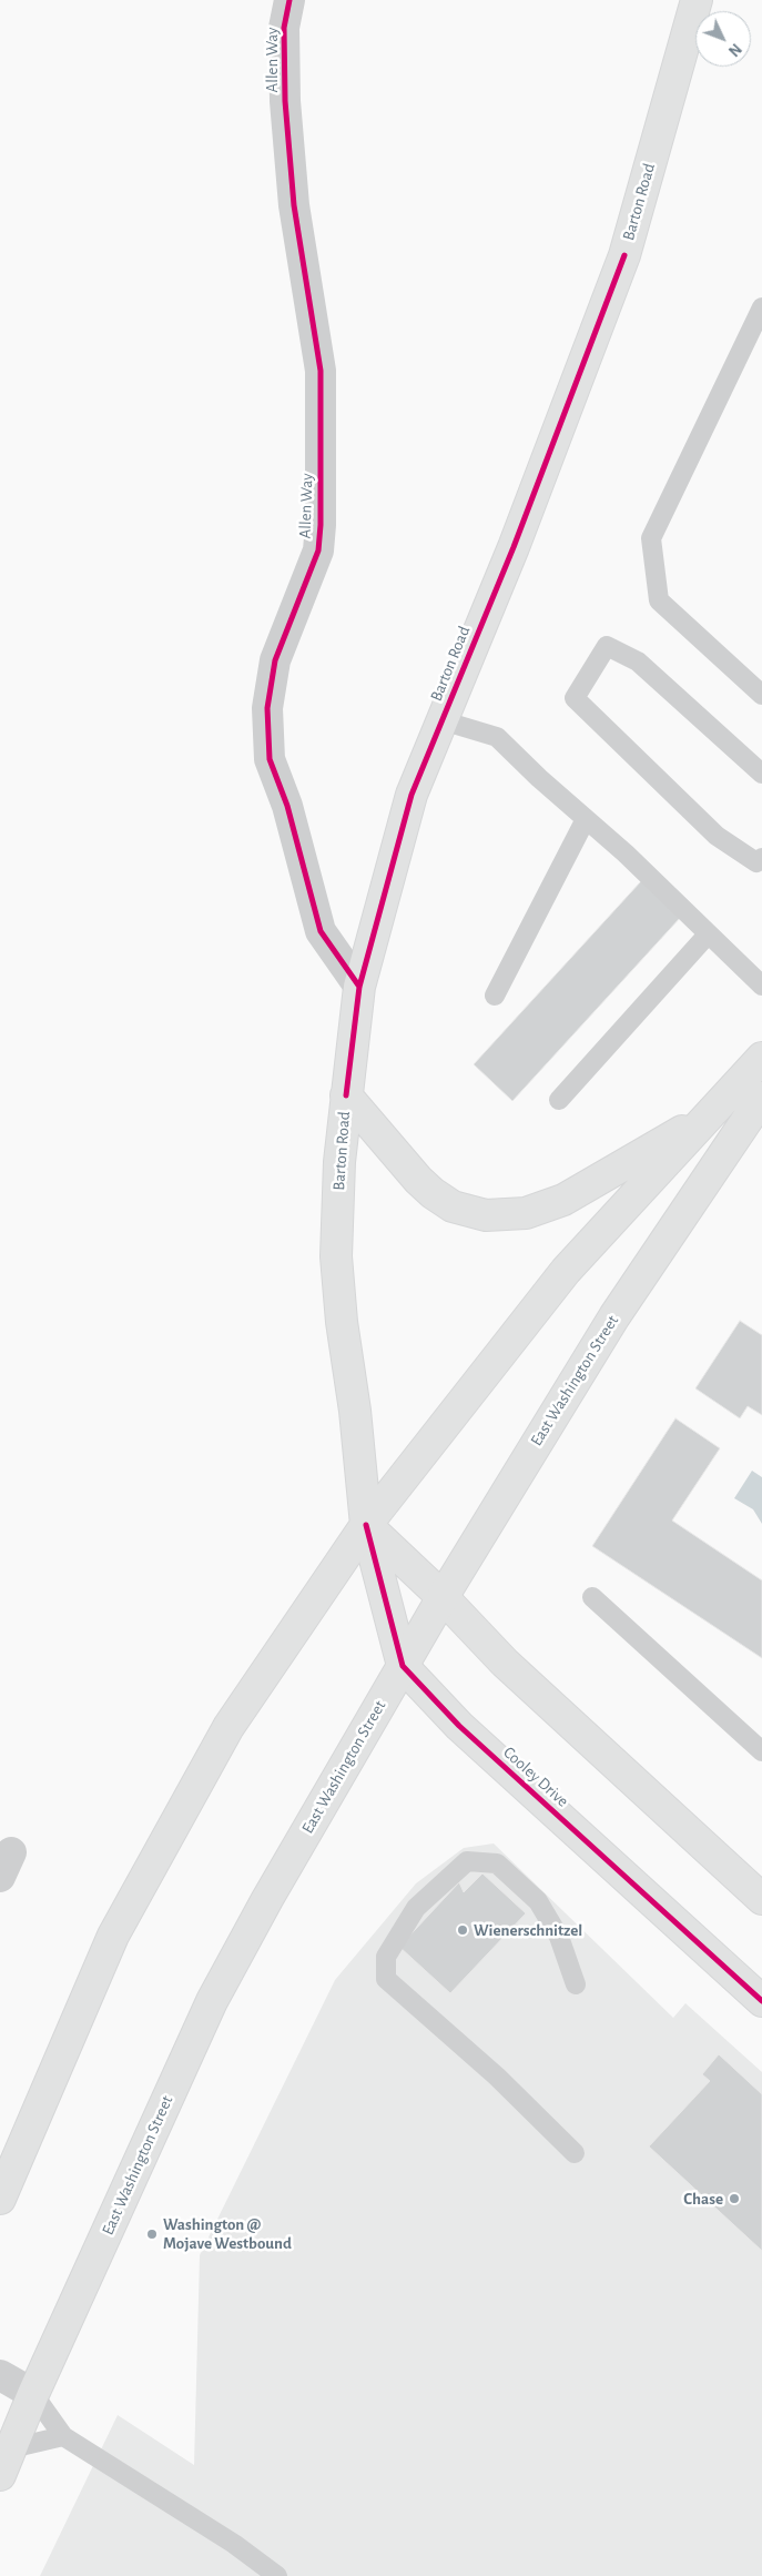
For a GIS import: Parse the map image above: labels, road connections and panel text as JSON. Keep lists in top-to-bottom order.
{
  "streets": {
    "main road": ["Barton Road", "East Washington Street", "Cooley Drive"],
    "street": ["Allen Way"]
  },
  "crossings": [
    ["Allen Way", "Barton Road"],
    ["Barton Road", "Cooley Drive"],
    ["East Washington Street", "Cooley Drive"]
  ],
  "places": ["Wienerschnitzel", "Chase", "Washington @ Mojave Westbound"],
  "north": "bottom right"
}
